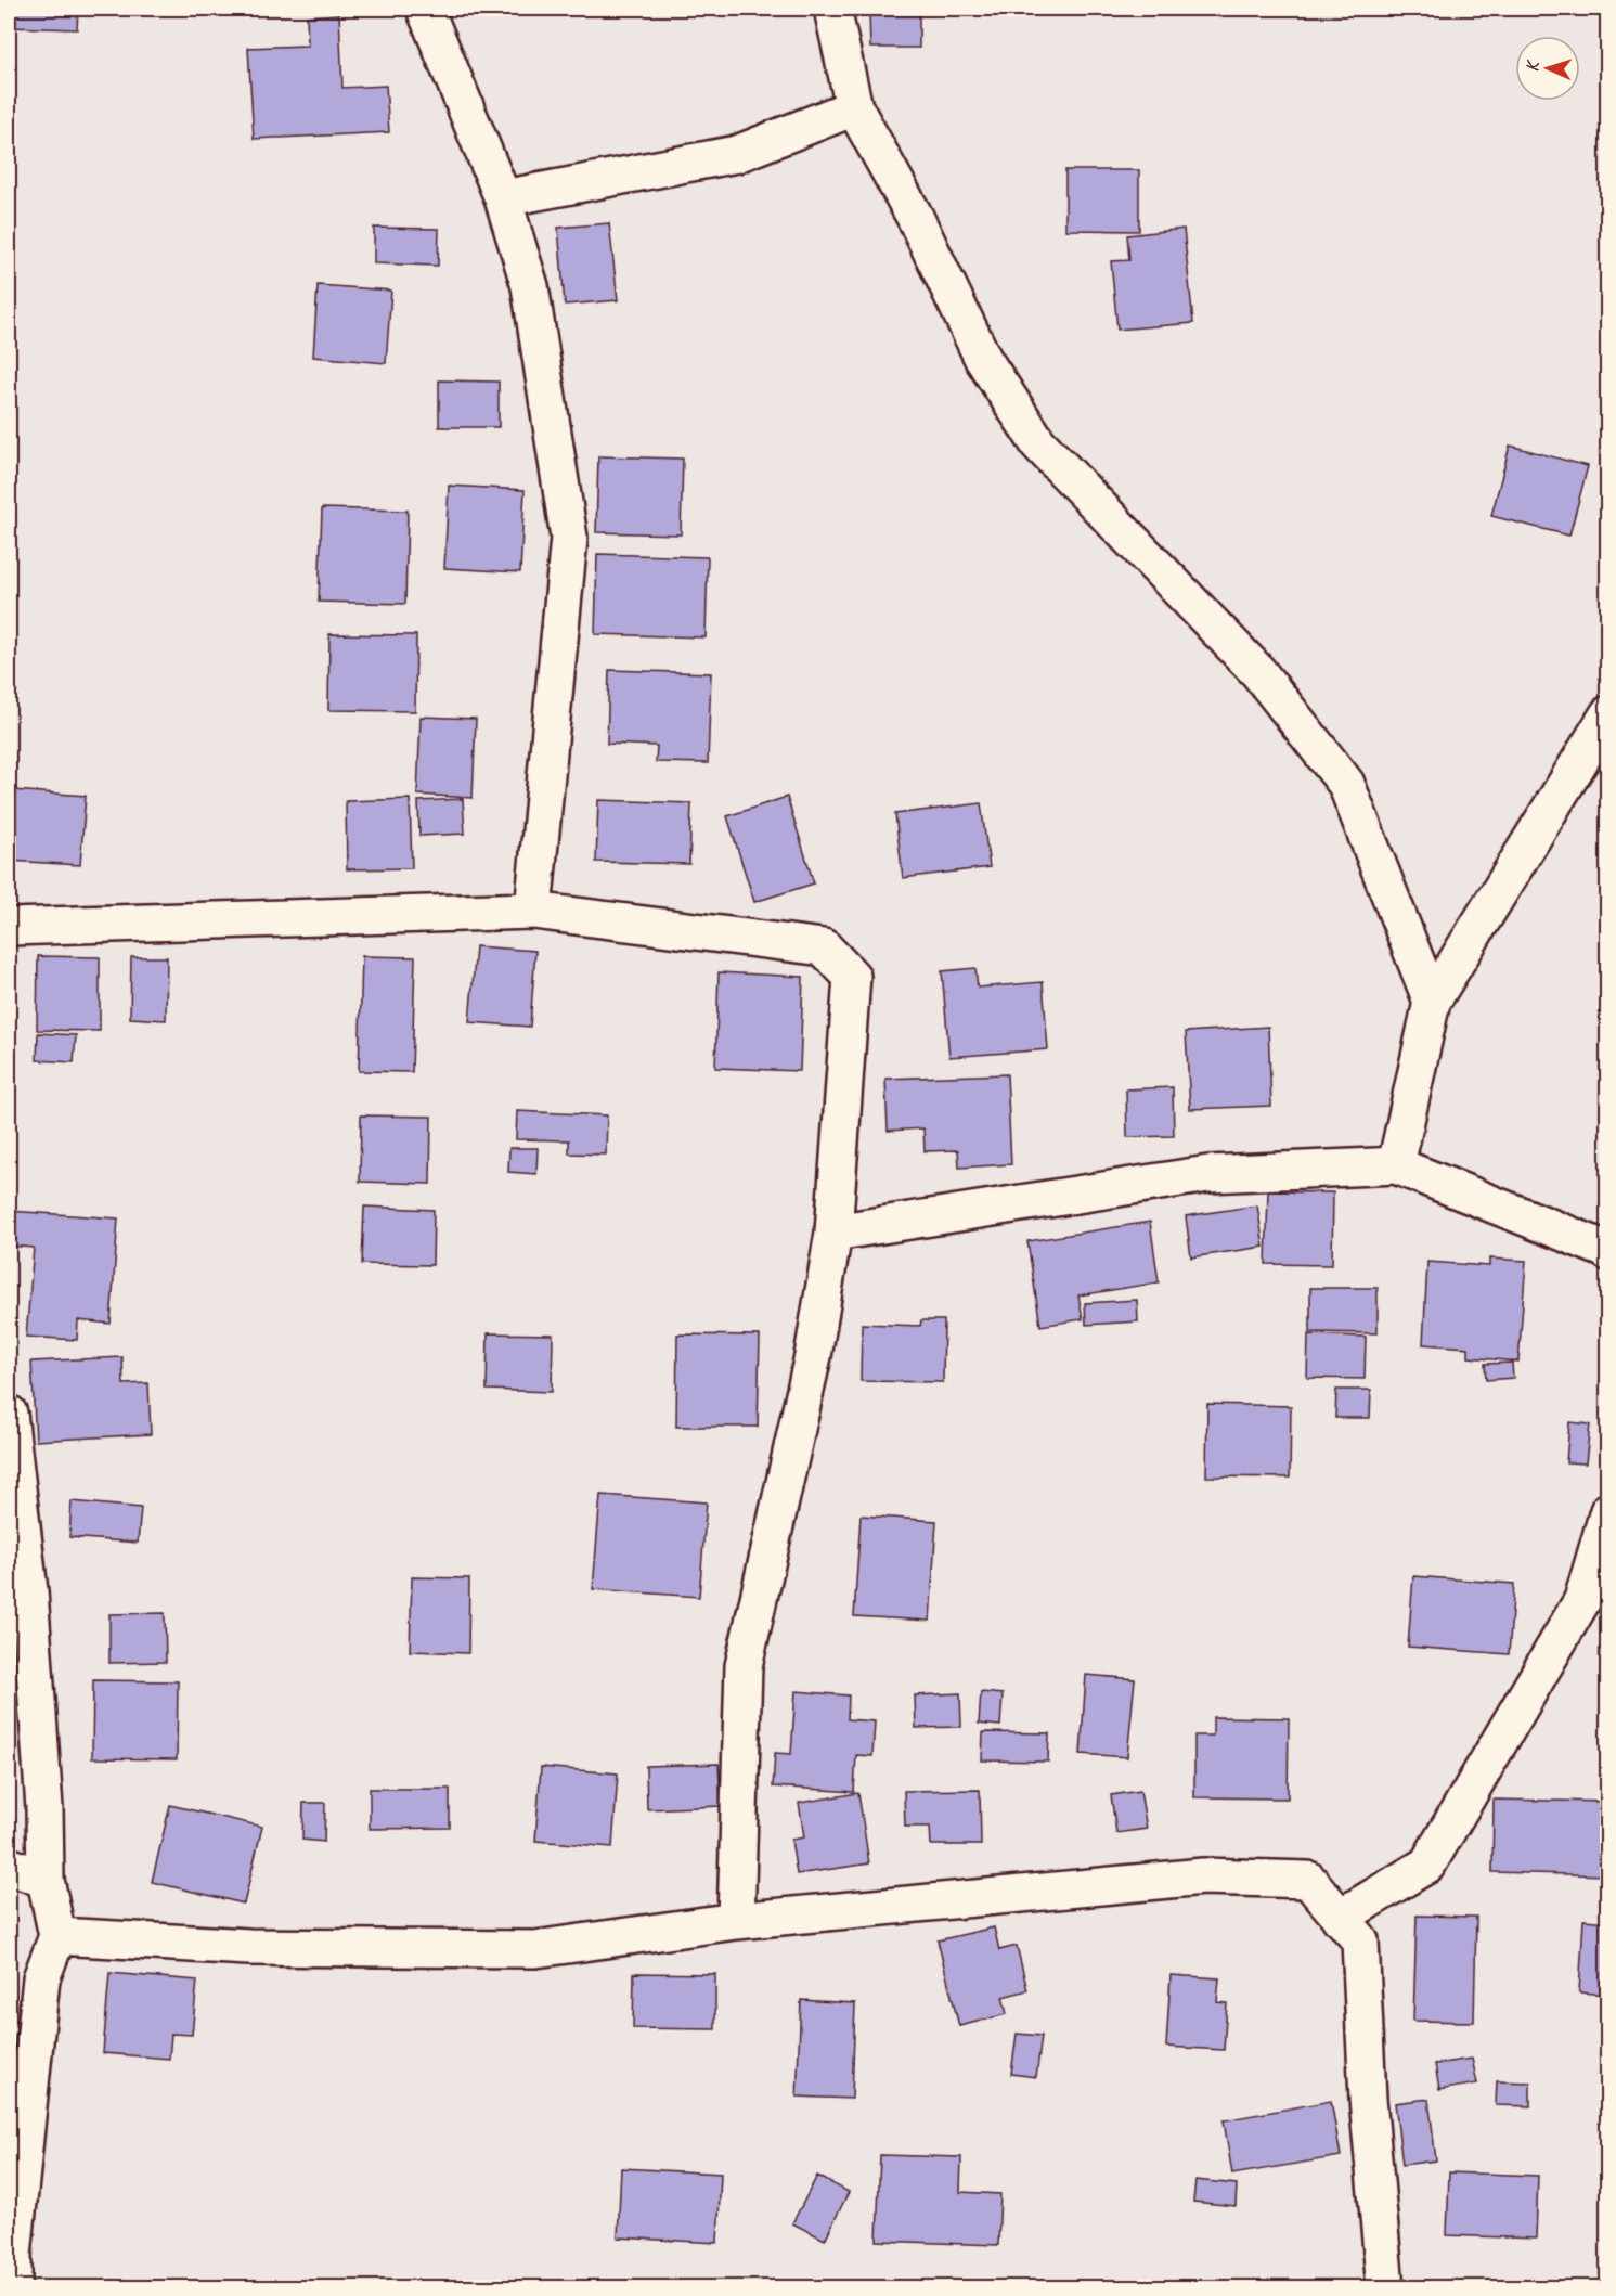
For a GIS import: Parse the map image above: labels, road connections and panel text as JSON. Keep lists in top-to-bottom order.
{
  "north": "left"
}
